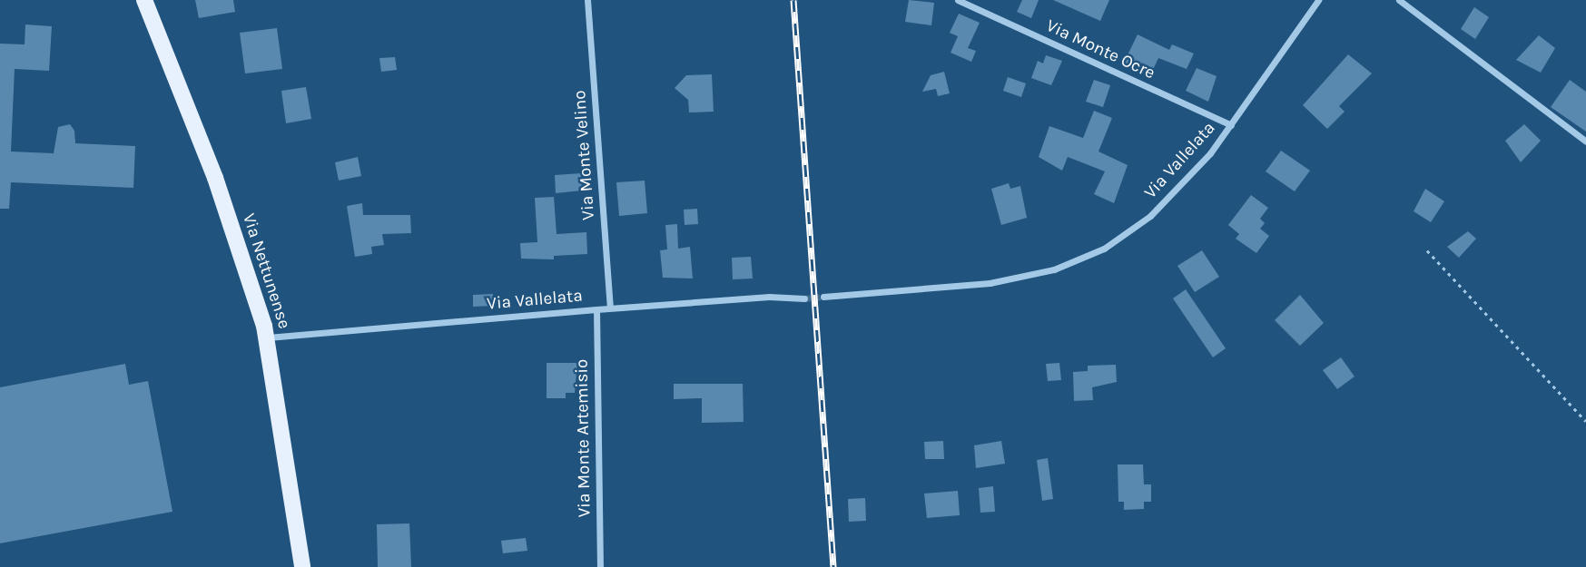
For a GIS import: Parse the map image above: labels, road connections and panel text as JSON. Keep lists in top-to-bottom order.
{
  "streets": {
    "main road": ["Via Nettunense"],
    "street": [
      "Via Monte Ocre",
      "Via Monte Velino",
      "Via Vallelata",
      "Via Monte Artemisio"
    ]
  },
  "crossings": [
    ["Via Monte Ocre", "Via Vallelata"],
    ["Via Monte Velino", "Via Vallelata"],
    ["Via Vallelata", "Via Nettunense"],
    ["Via Vallelata", "Via Monte Artemisio"]
  ]
}
